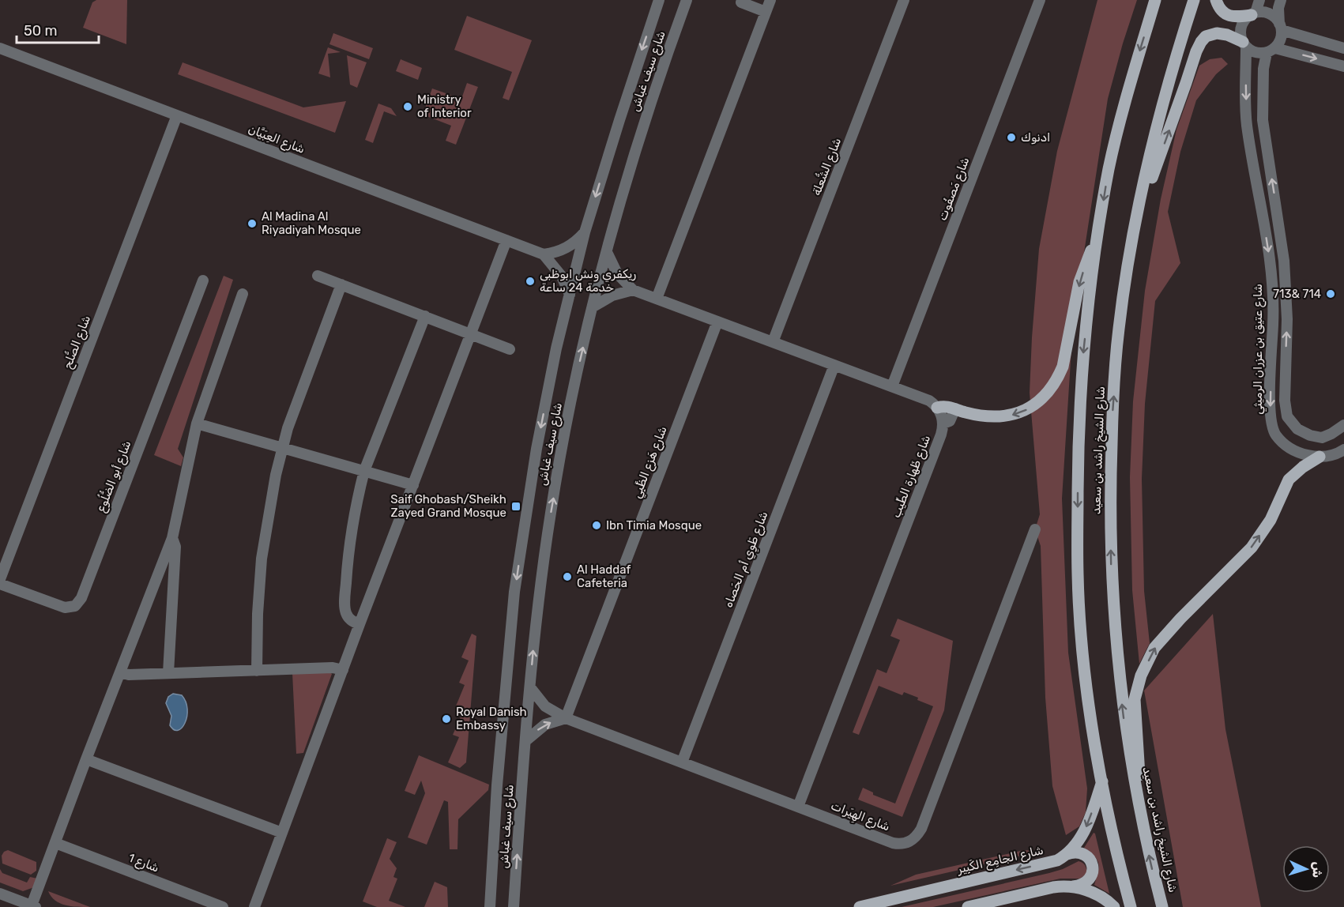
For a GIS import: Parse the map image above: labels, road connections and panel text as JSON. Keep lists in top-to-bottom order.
{
  "streets": {
    "main road": ["شارع الشيخ راشد بن سعيد", "شارع الجامِع الكَبِير"],
    "street": [
      "شارع سيف غباش",
      "شارع العِبَيَّان",
      "شارع الشُّعلة",
      "شارع مَصفُوت",
      "شارع الصُّلح",
      "شارع عتيق بن عزران الرميثي",
      "شارع هَزع الظَّبِي",
      "شارع أبو الضُّلُوع",
      "شارع ظَهارة الطِّيب",
      "شارع طَوِي أم الحَصاه",
      "شارع الهِيَرات",
      "شارع 1"
    ]
  },
  "crossings": [
    ["شارع سيف غباش", "شارع العِبَيَّان"],
    ["شارع سيف غباش", "شارع الهِيَرات"],
    ["شارع العِبَيَّان", "شارع الصُّلح"],
    ["شارع الشيخ راشد بن سعيد", "شارع الجامِع الكَبِير"],
    ["شارع هَزع الظَّبِي", "شارع الهِيَرات"],
    ["شارع ظَهارة الطِّيب", "شارع الهِيَرات"],
    ["شارع طَوِي أم الحَصاه", "شارع الهِيَرات"]
  ],
  "one_way": ["شارع عتيق بن عزران الرميثي"],
  "places": {
    "other": [
      "Ministry of Interior",
      "ادنوك",
      "Al Madina Al Riyadiyah Mosque",
      "ريكفري ونش ابوظبي خدمة 24 ساعة",
      "713& 714",
      "Ibn Timia Mosque",
      "Al Haddaf Cafeteria",
      "Royal Danish Embassy"
    ],
    "transit": ["Saif Ghobash/Sheikh Zayed Grand Mosque"]
  },
  "scale_bar": "50 m",
  "north": "right"
}
